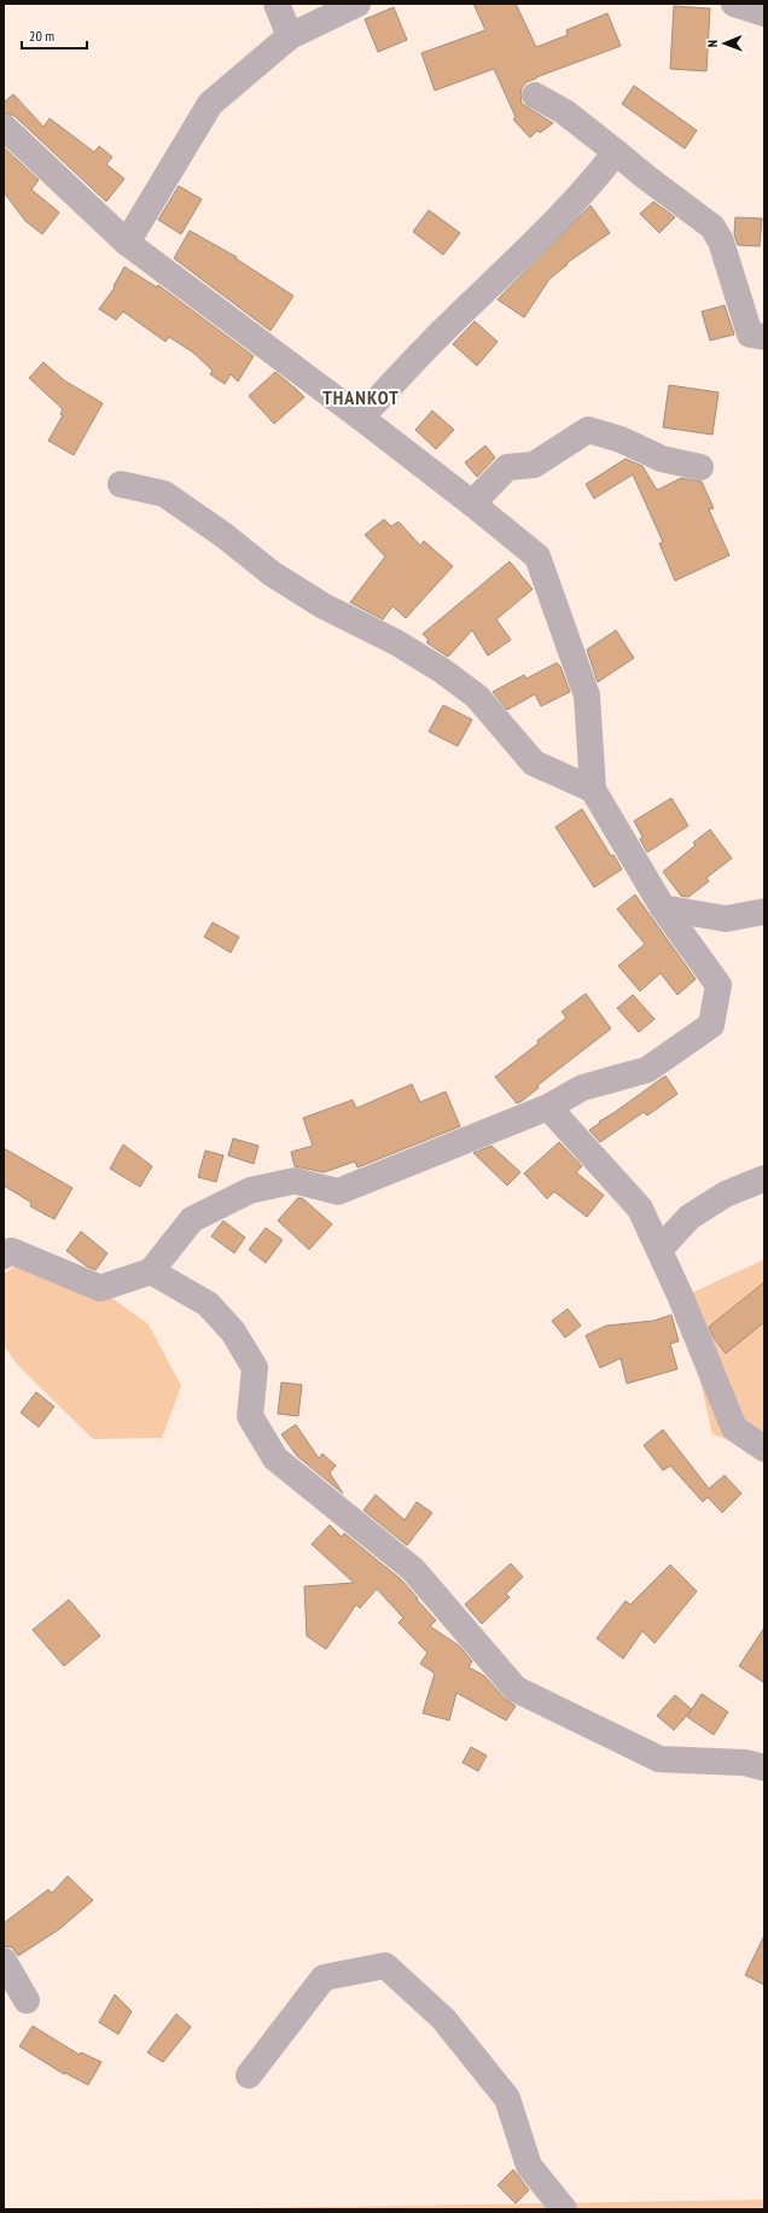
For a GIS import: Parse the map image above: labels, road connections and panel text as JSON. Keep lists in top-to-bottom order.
{
  "districts": ["THANKOT"],
  "scale_bar": "20 m",
  "north": "left"
}
